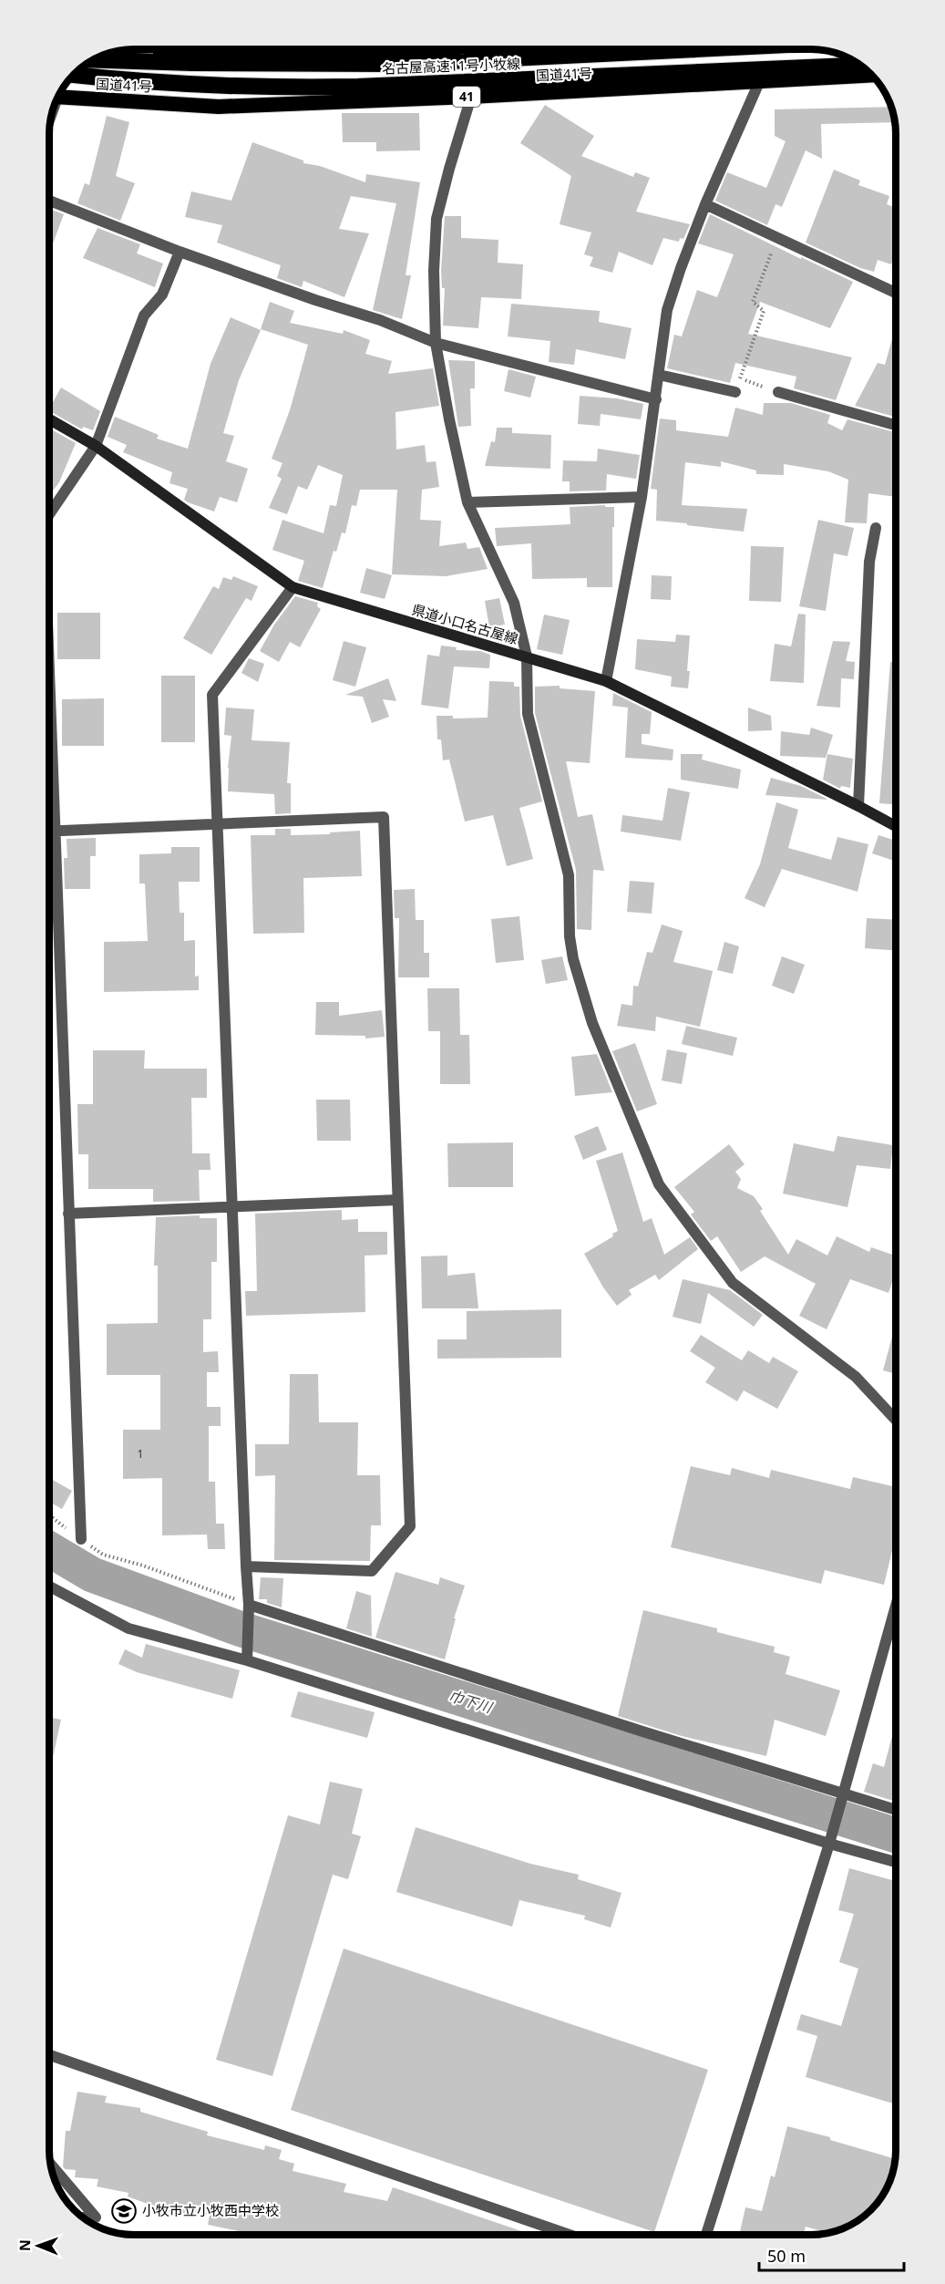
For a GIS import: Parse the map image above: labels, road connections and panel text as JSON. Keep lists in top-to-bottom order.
{
  "streets": {
    "highway": ["名古屋高速11号小牧線", "国道41号", "41"],
    "main road": ["県道小口名古屋線"]
  },
  "water": ["巾下川"],
  "places": {
    "school or university": ["小牧市立小牧西中学校"]
  },
  "house_numbers": ["1"],
  "scale_bar": "50 m",
  "north": "left"
}
